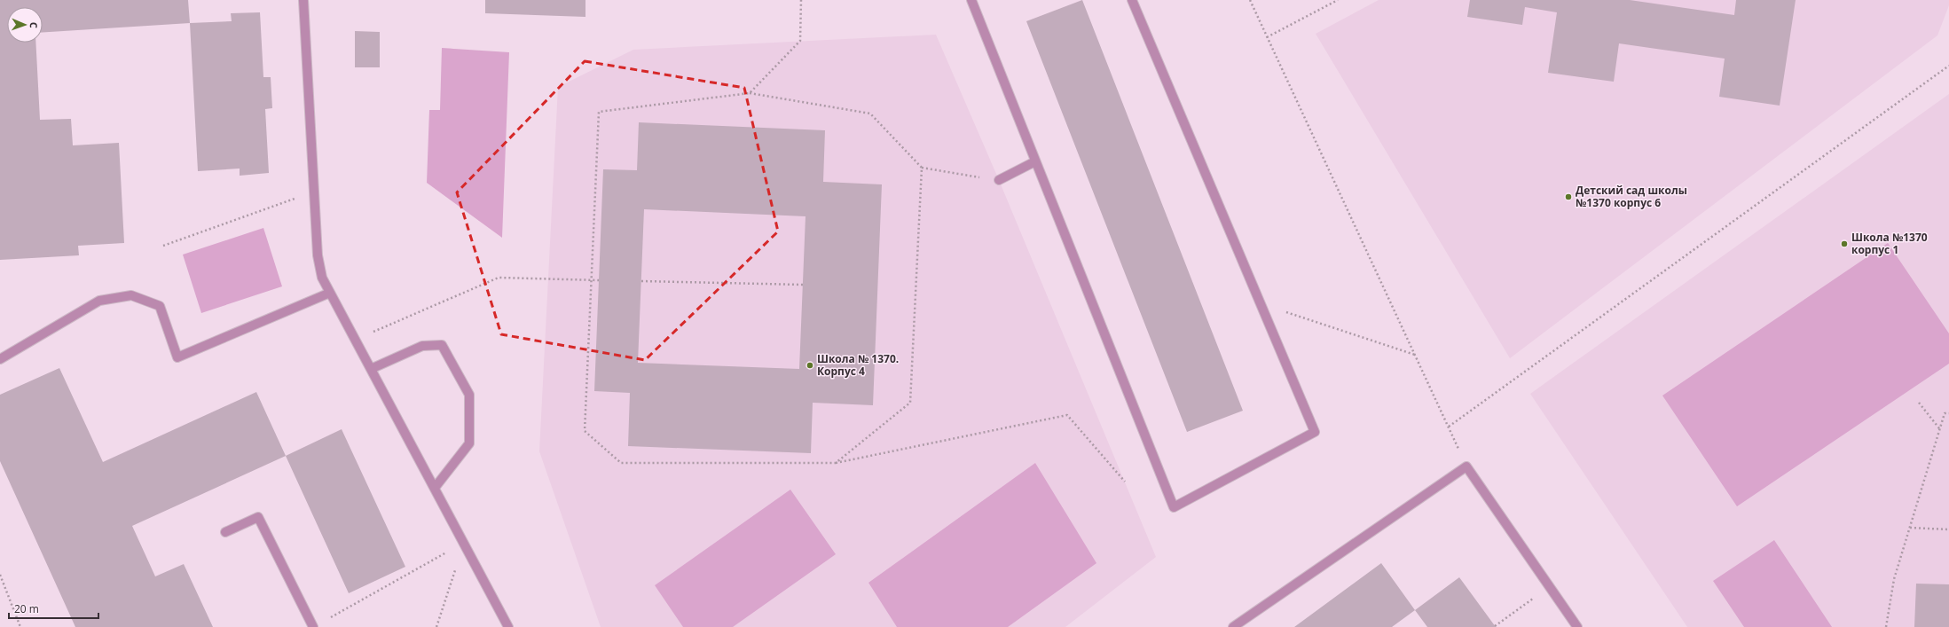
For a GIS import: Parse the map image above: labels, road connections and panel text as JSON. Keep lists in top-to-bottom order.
{
  "places": ["Детский сад школы №1370 корпус 6", "Школа №1370 корпус 1", "Школа № 1370. Корпус 4"],
  "scale_bar": "20 m",
  "north": "right"
}
